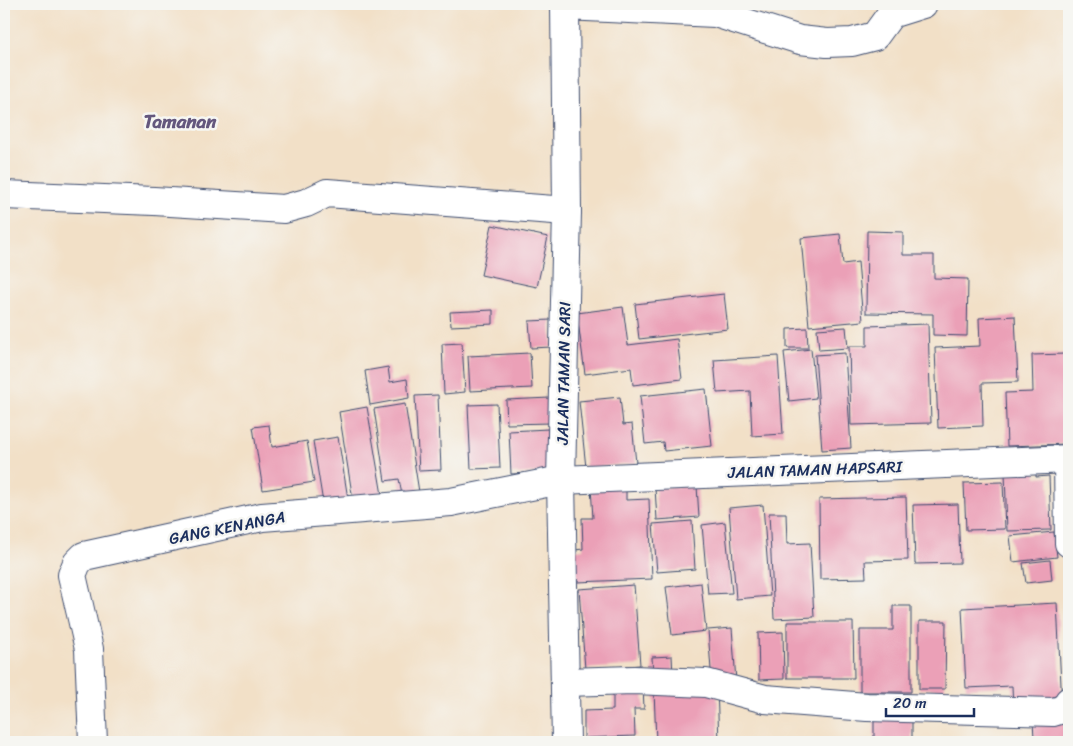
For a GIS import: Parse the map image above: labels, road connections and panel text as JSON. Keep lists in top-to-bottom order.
{
  "streets": {
    "street": ["JALAN TAMAN SARI", "JALAN TAMAN HAPSARI", "GANG KENANGA"]
  },
  "crossings": [
    ["JALAN TAMAN SARI", "JALAN TAMAN HAPSARI"],
    ["JALAN TAMAN SARI", "GANG KENANGA"],
    ["JALAN TAMAN HAPSARI", "GANG KENANGA"]
  ],
  "districts": ["Tamanan"],
  "scale_bar": "20 m"
}
